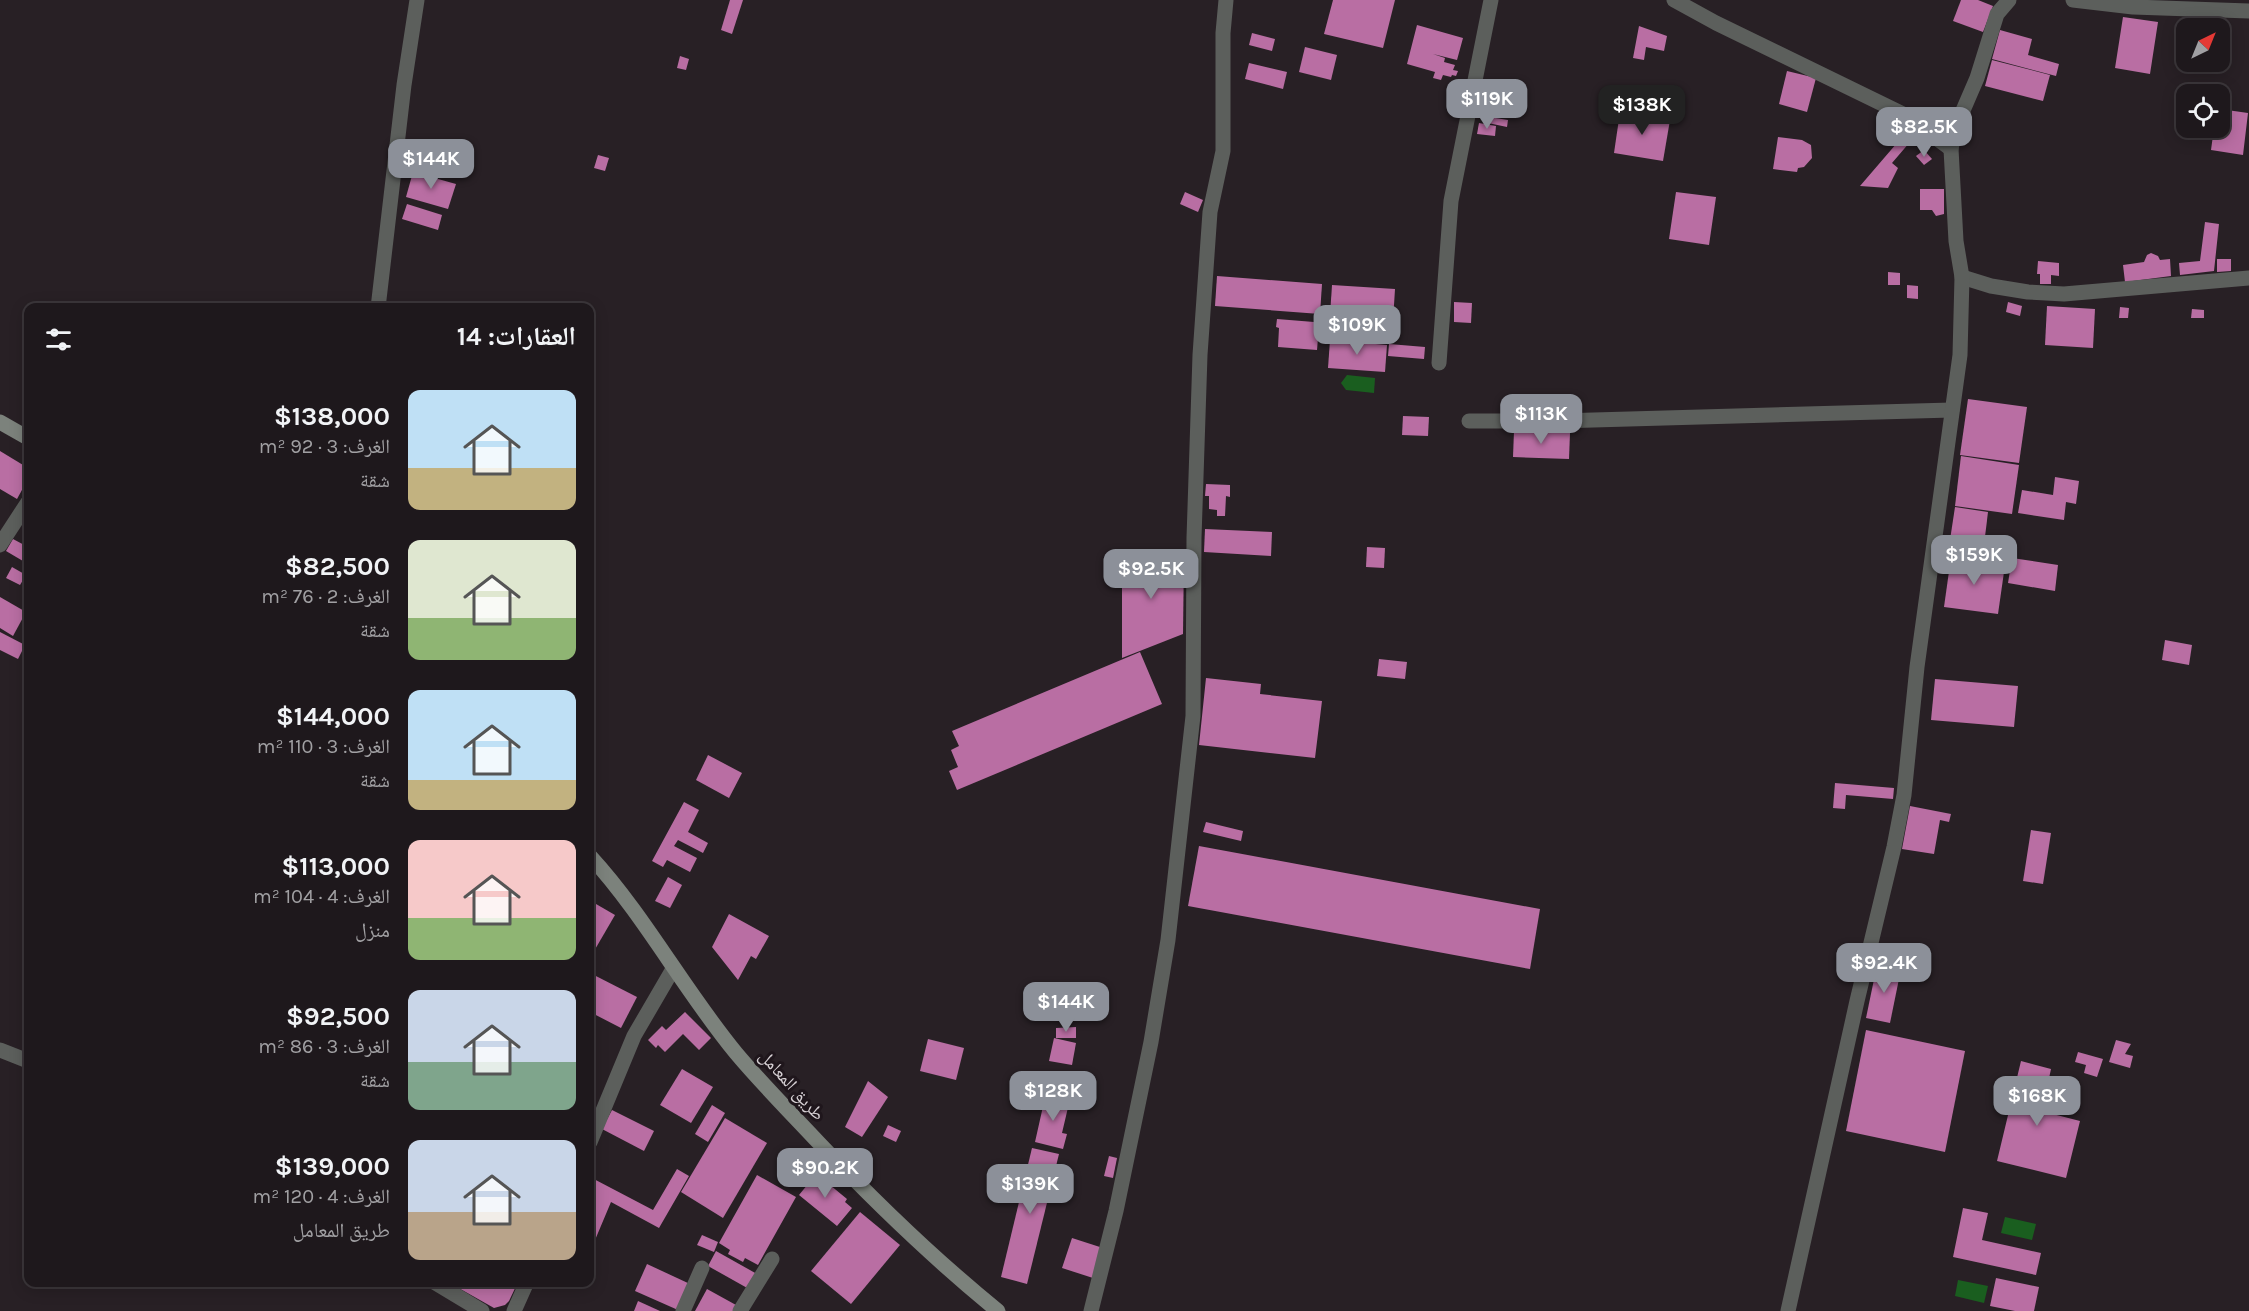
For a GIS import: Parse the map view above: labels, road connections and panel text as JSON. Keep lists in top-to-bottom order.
{
  "streets": {
    "main road": ["طريق المعامل"]
  },
  "north": "top right",
  "page": {
    "price": [
      "$119K",
      "$138K",
      "$82.5K",
      "$144K",
      "$109K",
      "$113K",
      "$159K",
      "$92.5K",
      "$92.4K",
      "$144K",
      "$128K",
      "$168K",
      "$90.2K",
      "$139K"
    ],
    "heading": "العقارات: 14",
    "list": [
      {
        "name": "$138,000",
        "note": "الغرف: 3 · 92 m² · شقة"
      },
      {
        "name": "$82,500",
        "note": "الغرف: 2 · 76 m² · شقة"
      },
      {
        "name": "$144,000",
        "note": "الغرف: 3 · 110 m² · شقة"
      },
      {
        "name": "$113,000",
        "note": "الغرف: 4 · 104 m² · منزل"
      },
      {
        "name": "$92,500",
        "note": "الغرف: 3 · 86 m² · شقة"
      },
      {
        "name": "$139,000",
        "note": "الغرف: 4 · 120 m² · طريق المعامل"
      }
    ]
  }
}
